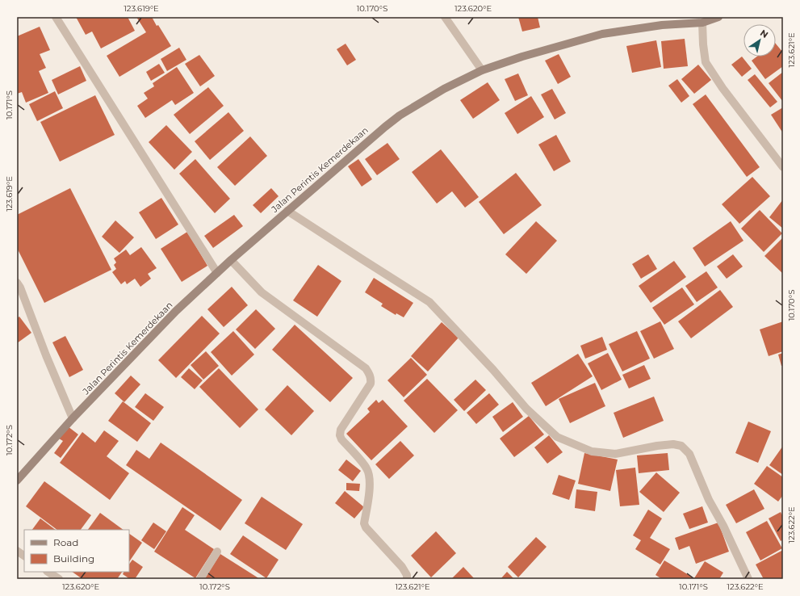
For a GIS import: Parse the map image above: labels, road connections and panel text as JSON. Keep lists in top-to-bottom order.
{
  "streets": {
    "street": ["Jalan Perintis Kemerdekaan"]
  },
  "legend": ["Road", "Building"],
  "north": "top right",
  "coordinates": [
    "123.619°E",
    "10.170°S",
    "123.620°E",
    "123.621°E",
    "10.171°S",
    "10.172°S",
    "123.622°E"
  ]
}
